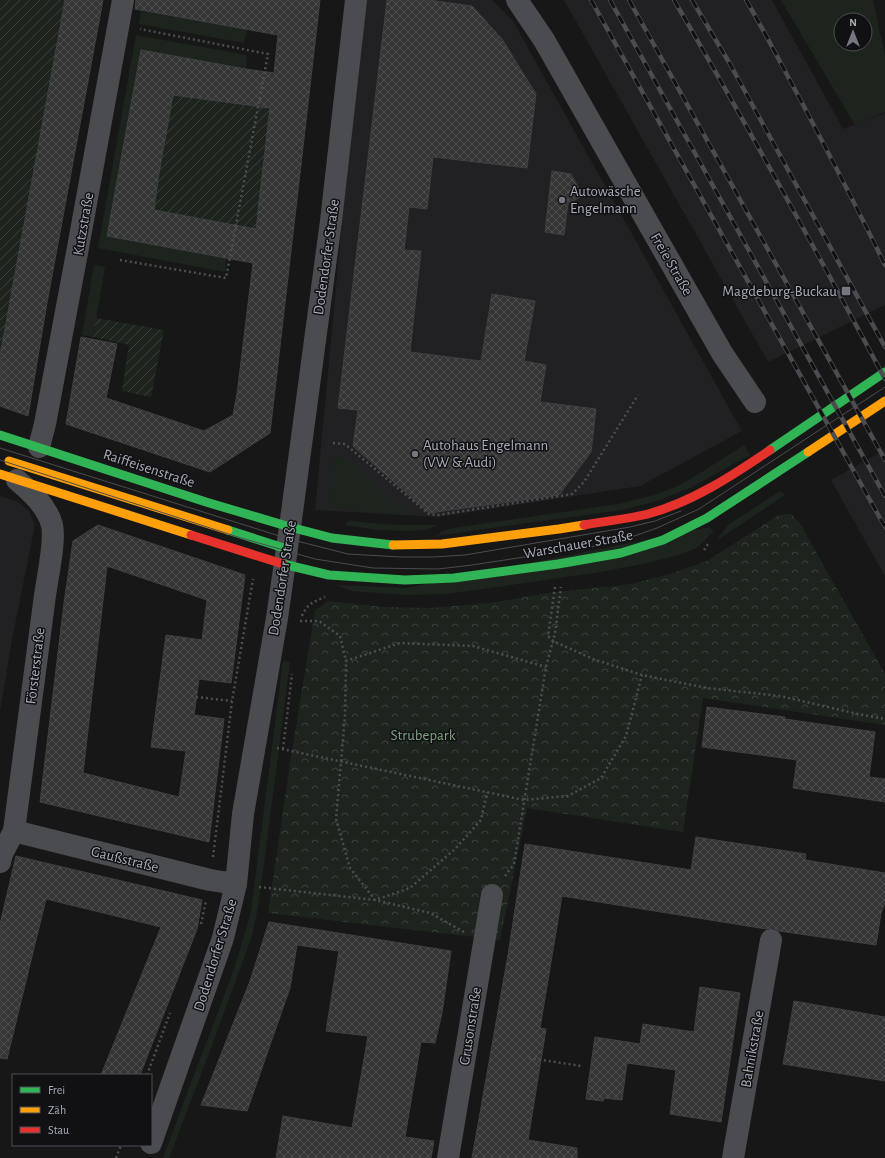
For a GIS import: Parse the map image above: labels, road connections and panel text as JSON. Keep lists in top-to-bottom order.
{
  "streets": {
    "main road": ["Raiffeisenstraße", "Warschauer Straße"],
    "street": [
      "Kutzstraße",
      "Dodendorfer Straße",
      "Freie Straße",
      "Försterstraße",
      "Gaußstraße",
      "Grusonstraße",
      "Bahnikstraße"
    ]
  },
  "crossings": [
    ["Kutzstraße", "Raiffeisenstraße"],
    ["Dodendorfer Straße", "Raiffeisenstraße"],
    ["Dodendorfer Straße", "Warschauer Straße"],
    ["Dodendorfer Straße", "Gaußstraße"],
    ["Raiffeisenstraße", "Warschauer Straße"],
    ["Försterstraße", "Gaußstraße"]
  ],
  "parks": ["Strubepark"],
  "places": {
    "other": ["Autowäsche Engelmann", "Autohaus Engelmann (VW & Audi)"],
    "transit": ["Magdeburg-Buckau"]
  },
  "legend": ["Frei", "Zäh", "Stau"],
  "north": "top"
}
